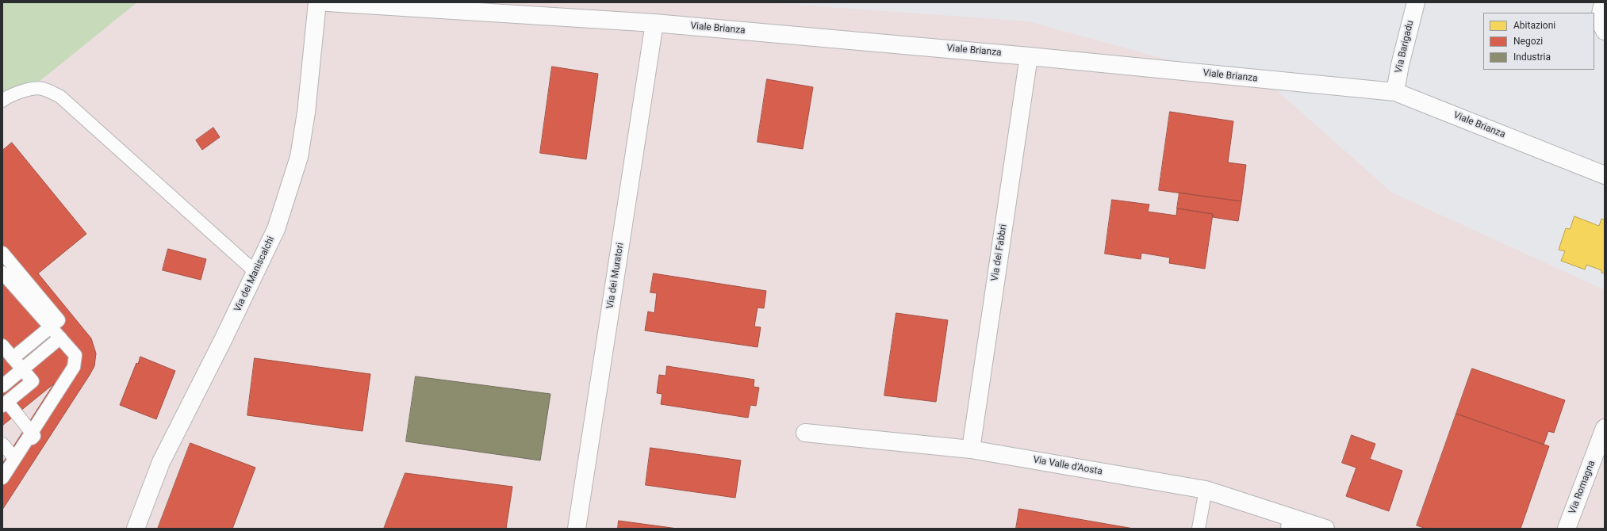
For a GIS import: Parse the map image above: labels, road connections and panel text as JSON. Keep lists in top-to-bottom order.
{
  "streets": {
    "street": [
      "Viale Brianza",
      "Via Barigadu",
      "Via dei Fabbri",
      "Via dei Maniscalchi",
      "Via dei Muratori",
      "Via Valle d'Aosta",
      "Via Romagna"
    ]
  },
  "crossings": [
    ["Viale Brianza", "Via Barigadu"],
    ["Viale Brianza", "Via dei Fabbri"],
    ["Viale Brianza", "Via dei Muratori"],
    ["Via dei Fabbri", "Via Valle d'Aosta"]
  ],
  "legend": ["Abitazioni", "Negozi", "Industria"]
}
